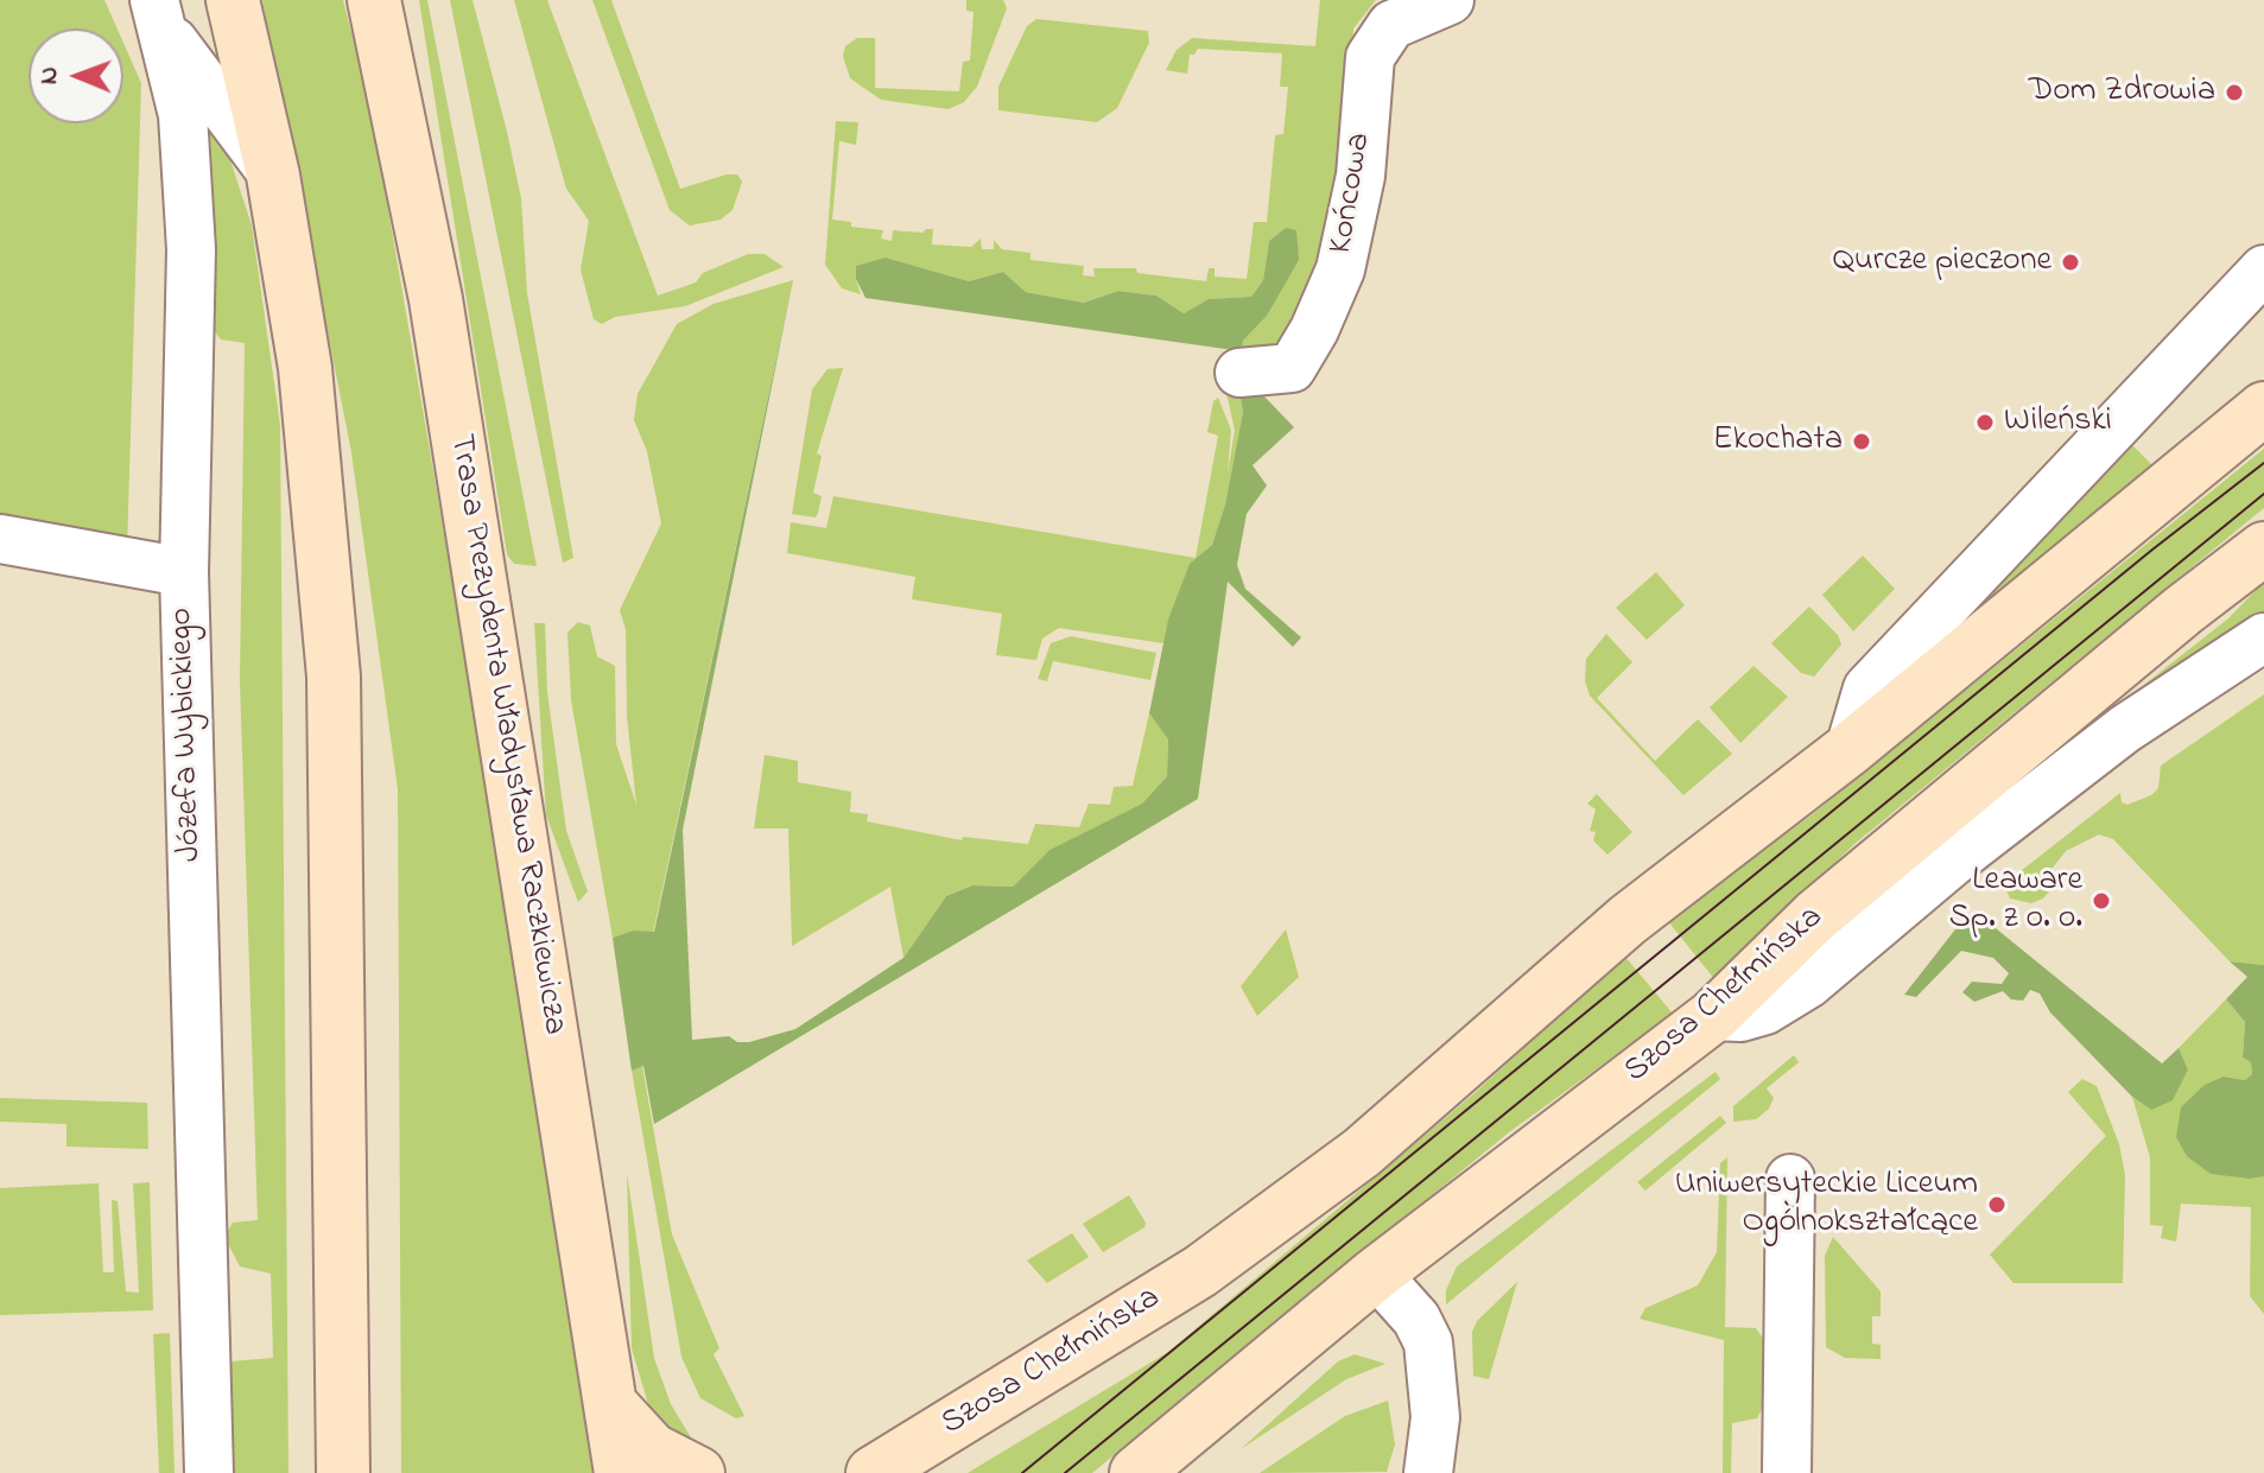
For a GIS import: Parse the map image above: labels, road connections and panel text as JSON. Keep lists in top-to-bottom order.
{
  "streets": {
    "main road": ["Trasa Prezydenta Władysława Raczkiewicza", "Szosa Chełmińska"],
    "street": ["Końcowa", "Józefa Wybickiego"]
  },
  "places": [
    "Dom Zdrowia",
    "Qurcze pieczone",
    "Wileński",
    "Ekochata",
    "Leaware Sp. z o. o.",
    "Uniwersyteckie Liceum Ogólnokształcące"
  ],
  "north": "left"
}
